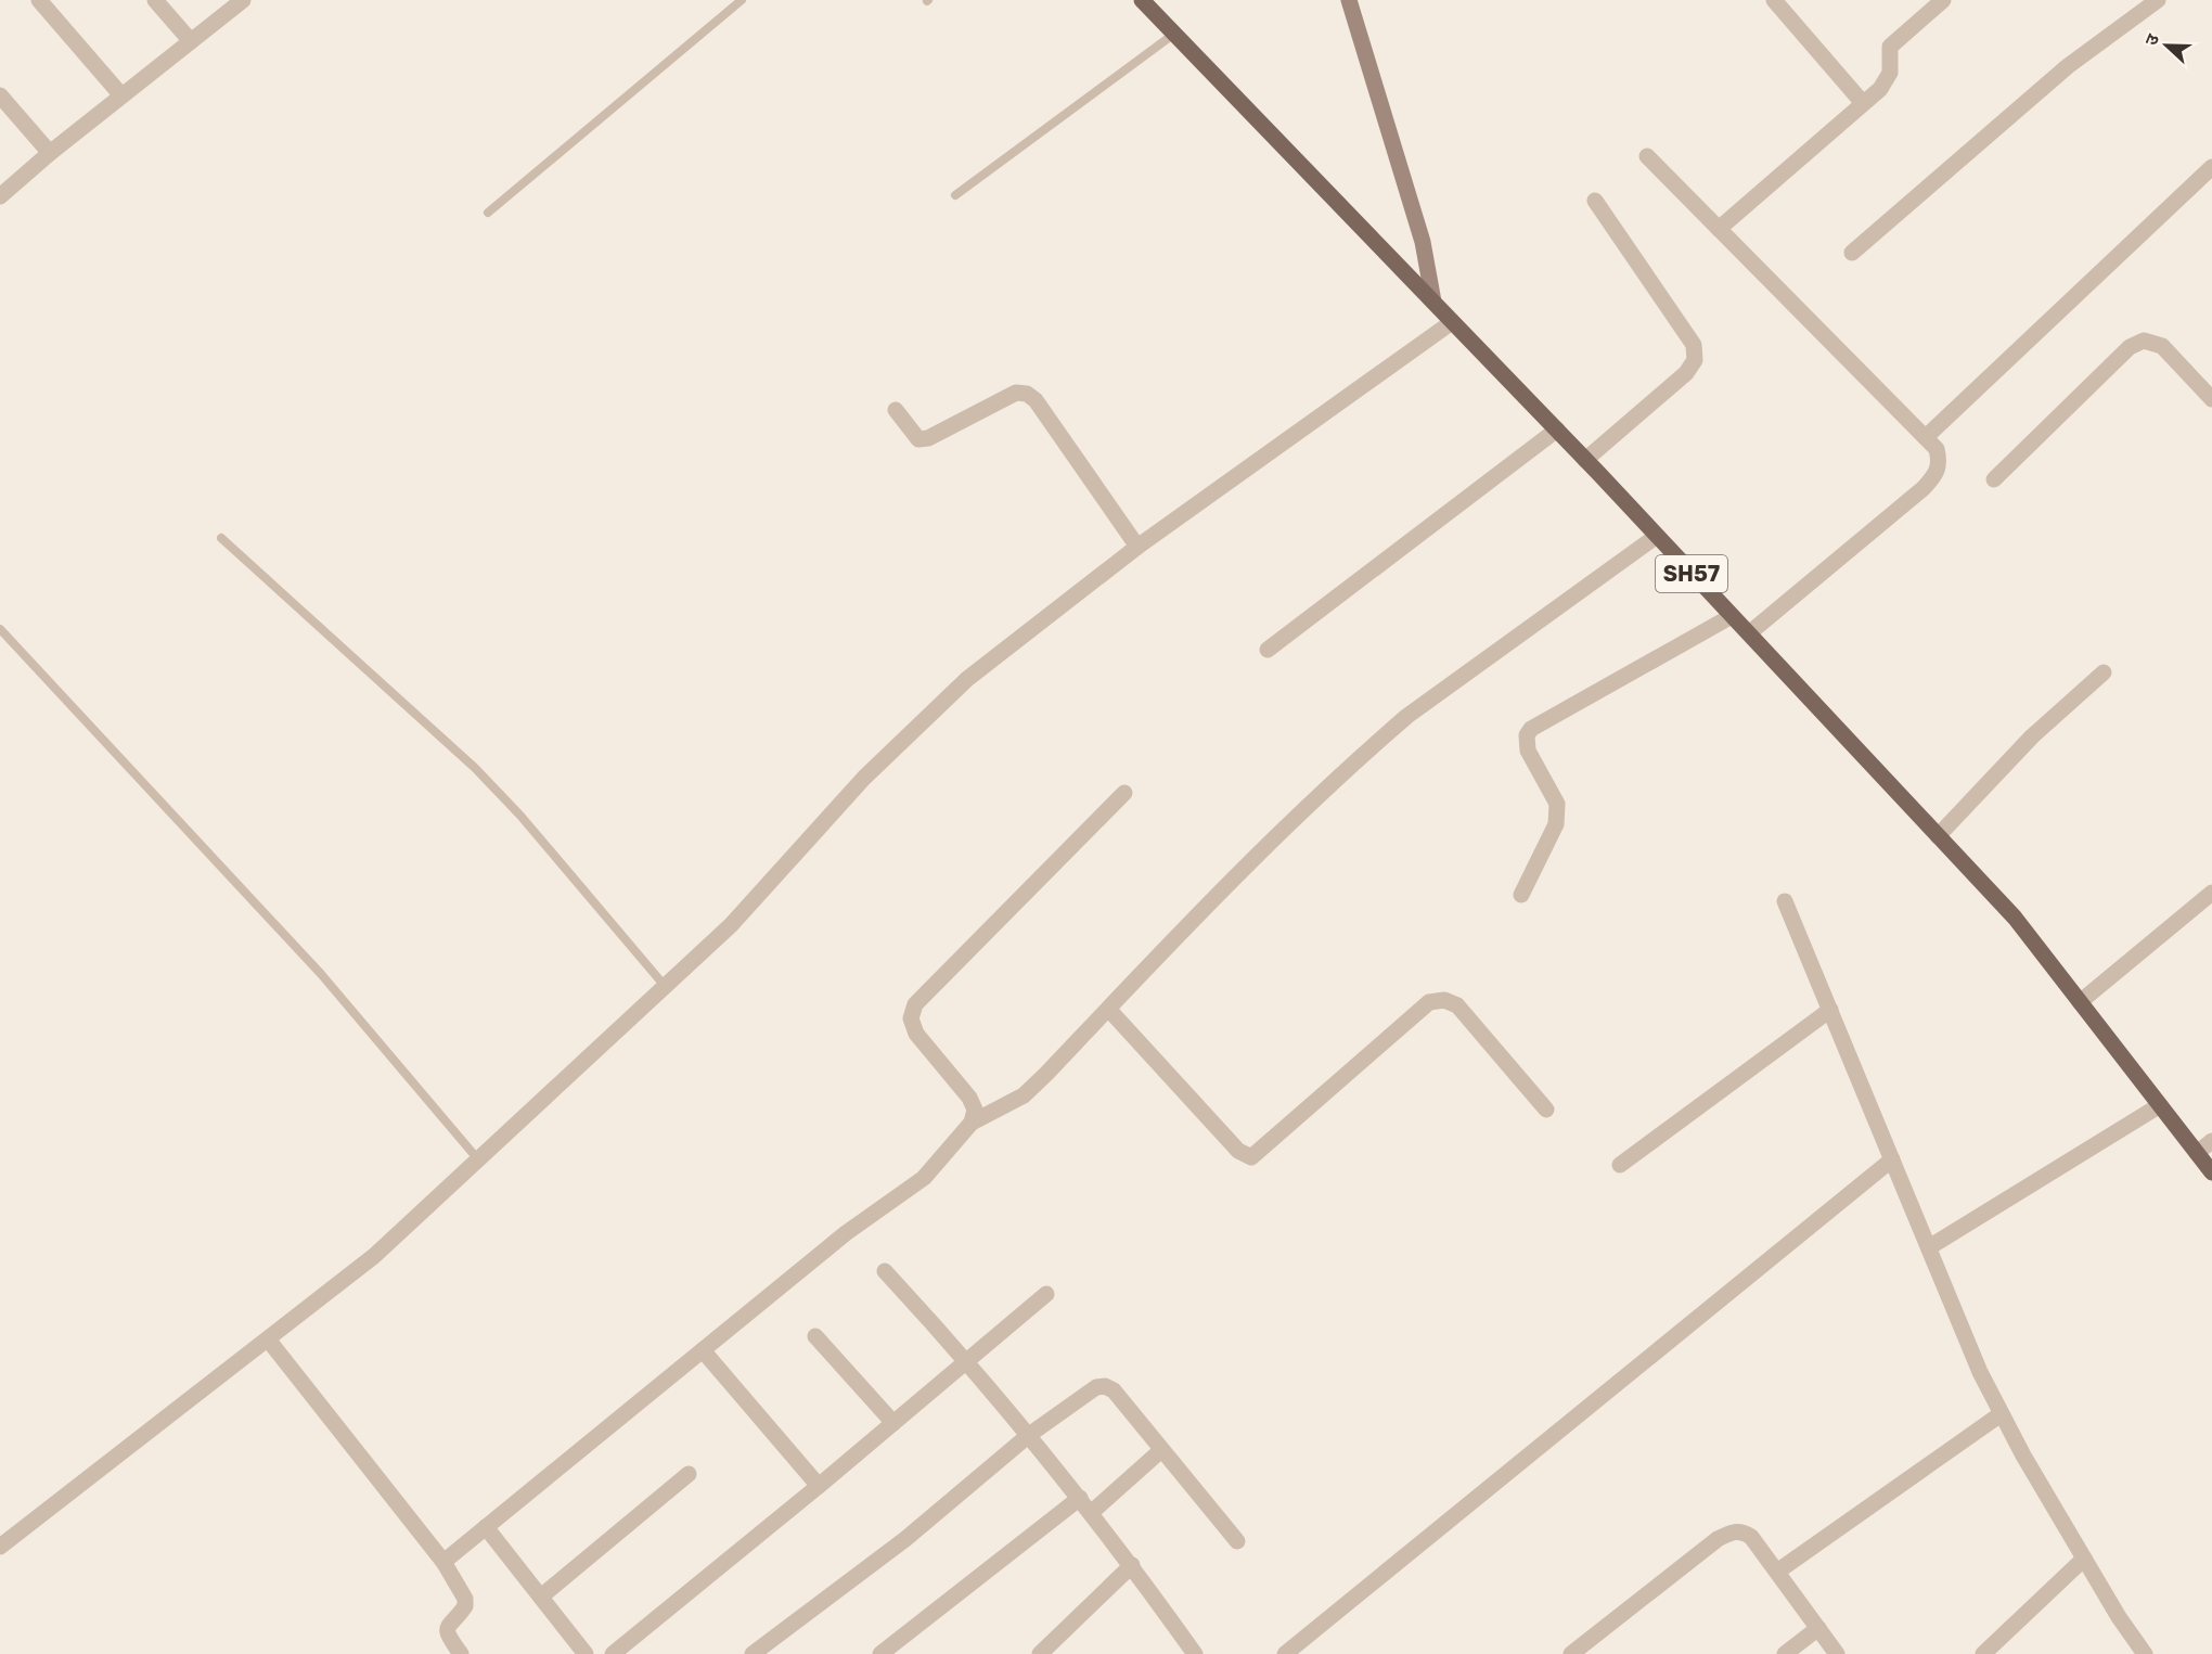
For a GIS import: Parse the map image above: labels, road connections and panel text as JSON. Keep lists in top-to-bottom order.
{
  "streets": {
    "main road": ["SH57"]
  },
  "north": "left"
}
